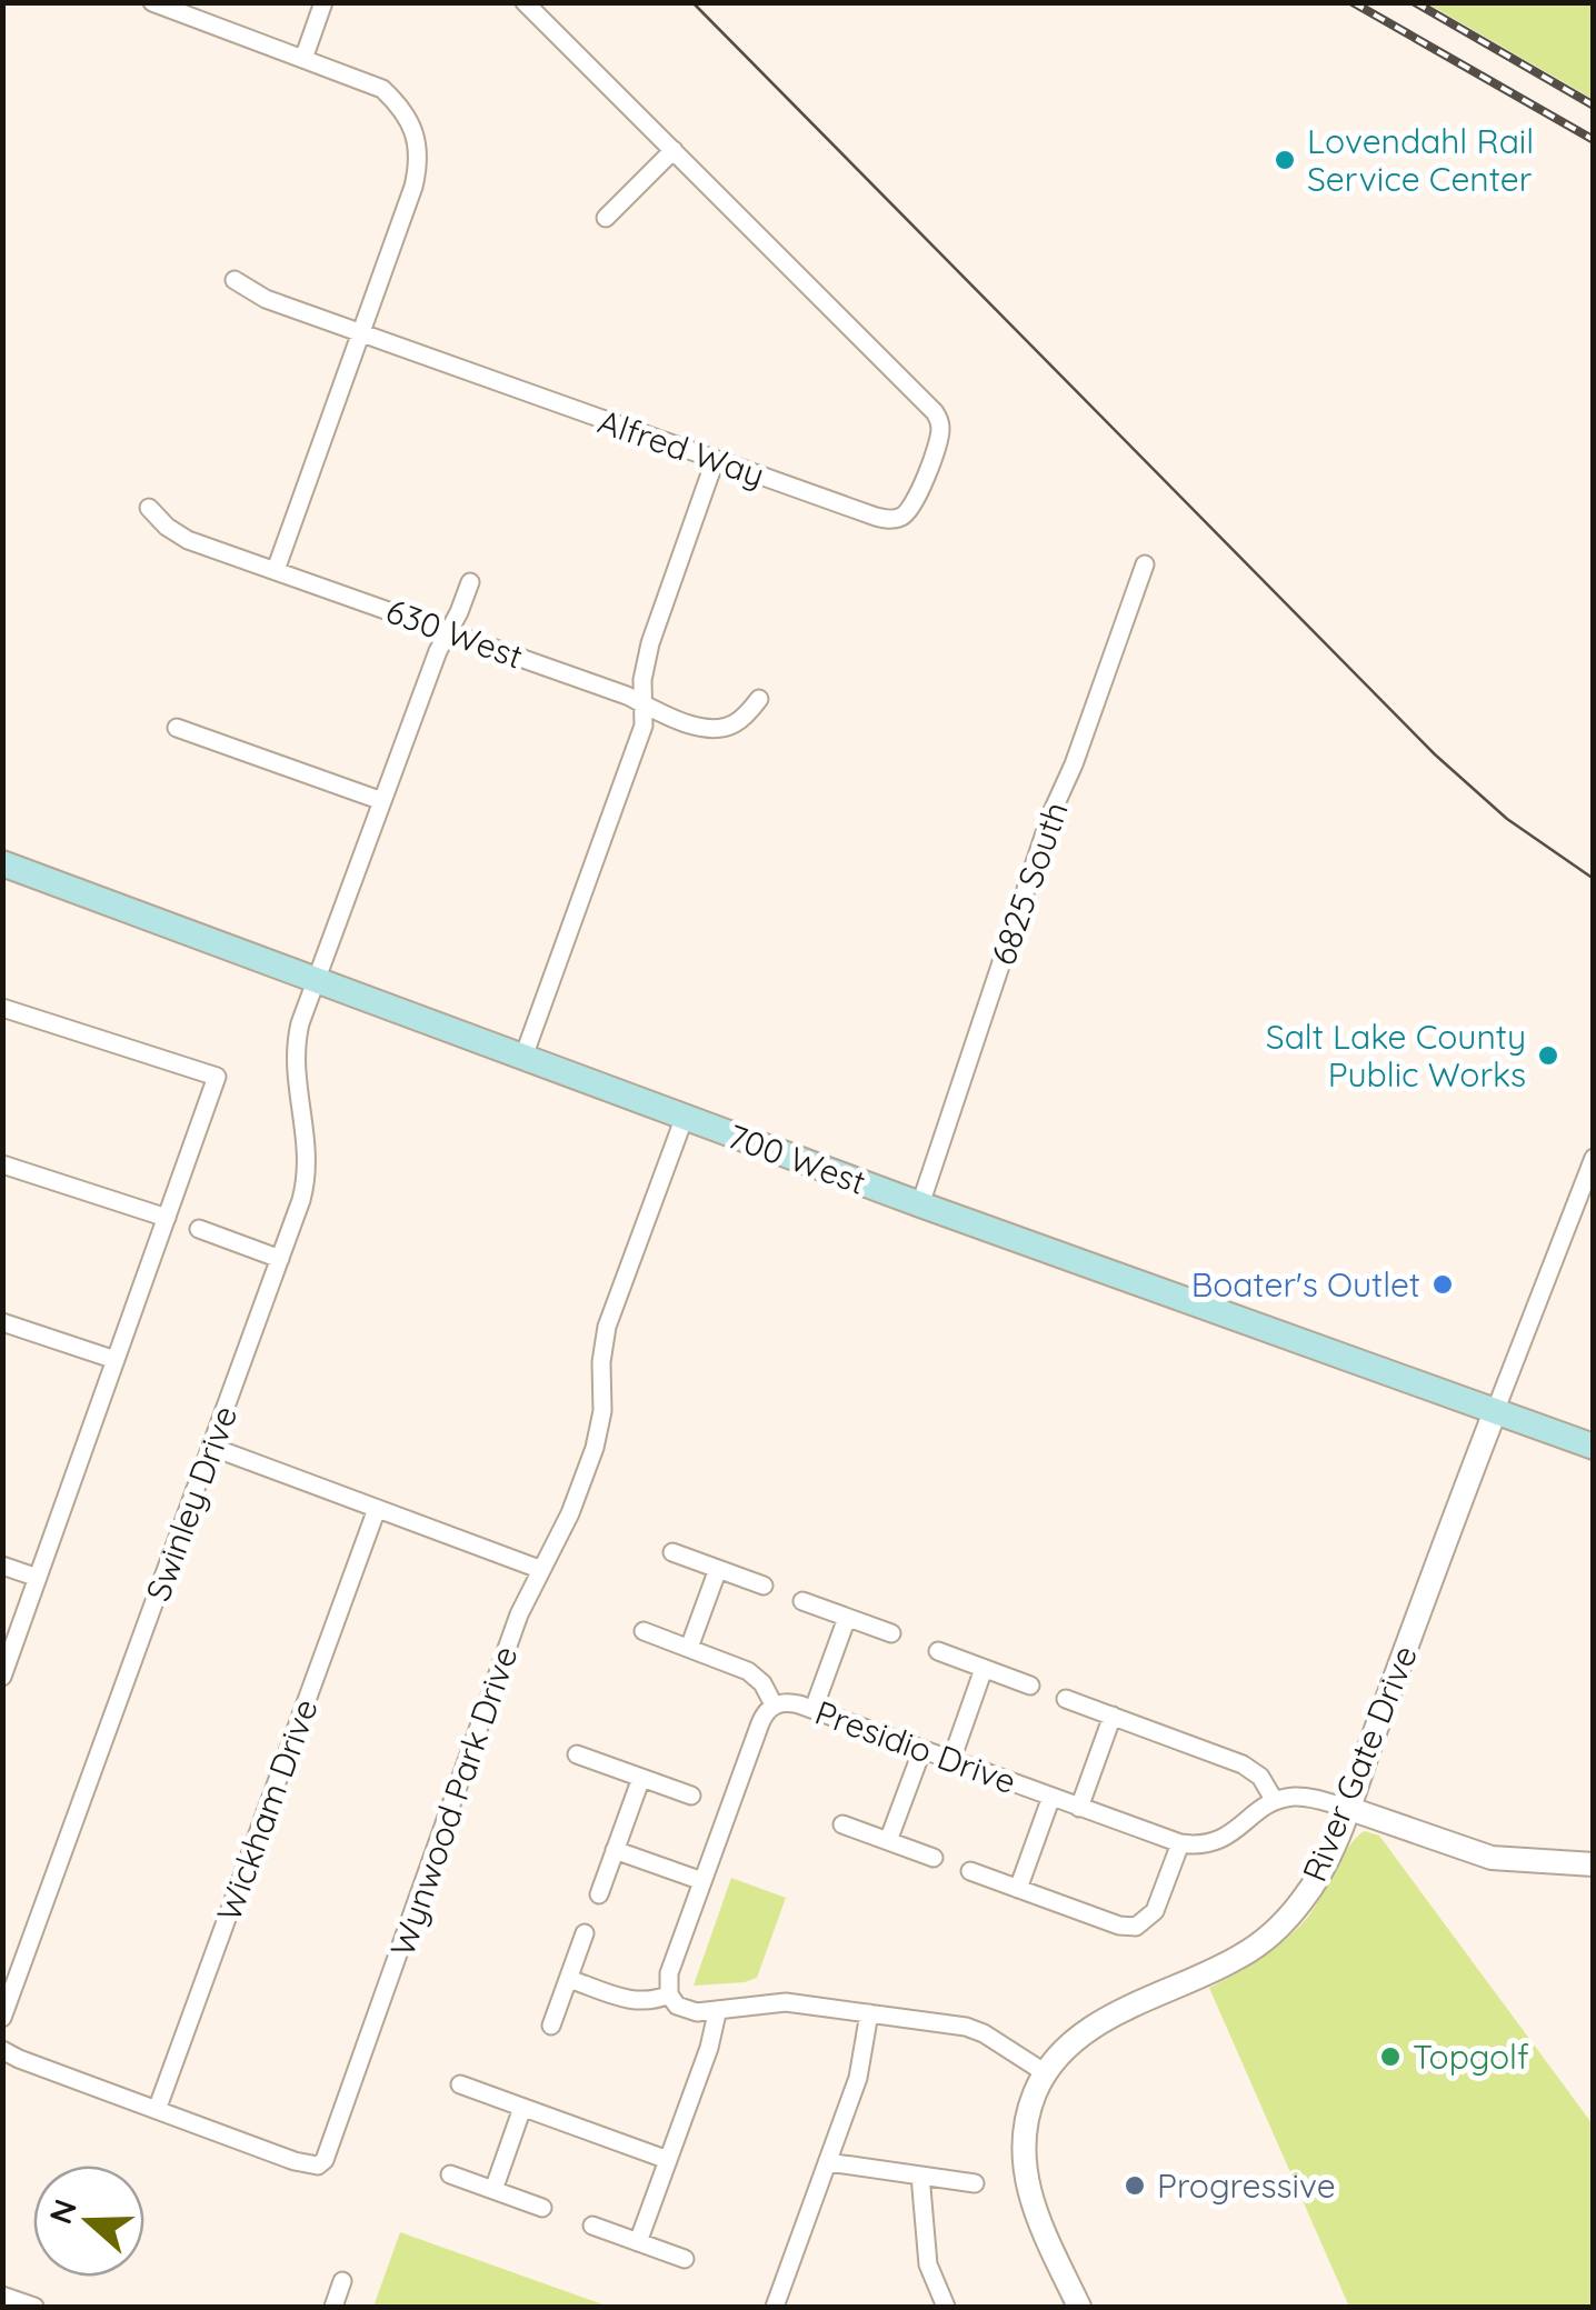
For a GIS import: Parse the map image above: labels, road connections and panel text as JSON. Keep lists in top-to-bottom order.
{
  "streets": {
    "main road": ["700 West"],
    "street": [
      "Alfred Way",
      "630 West",
      "6825 South",
      "Swinley Drive",
      "Presidio Drive",
      "River Gate Drive",
      "Wynwood Park Drive",
      "Wickham Drive"
    ]
  },
  "crossings": [
    ["630 West", "Swinley Drive"],
    ["6825 South", "700 West"],
    ["700 West", "Swinley Drive"],
    ["700 West", "River Gate Drive"],
    ["700 West", "Wynwood Park Drive"],
    ["Wynwood Park Drive", "Wickham Drive"]
  ],
  "places": [
    "Lovendahl Rail Service Center",
    "Salt Lake County Public Works",
    "Boater's Outlet",
    "Topgolf",
    "Progressive"
  ],
  "north": "left"
}
